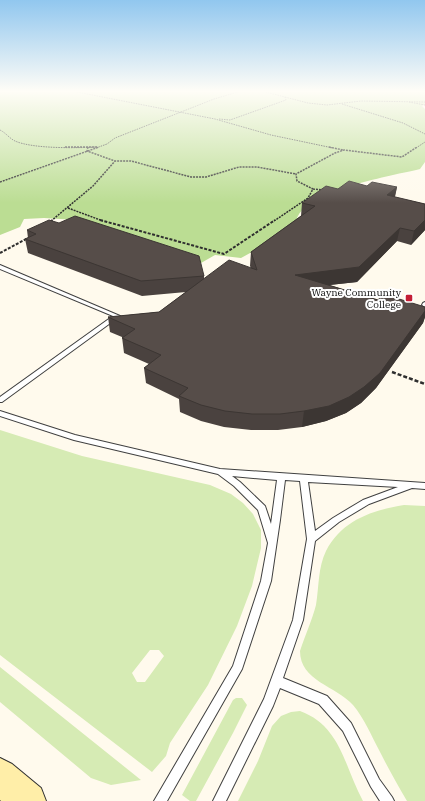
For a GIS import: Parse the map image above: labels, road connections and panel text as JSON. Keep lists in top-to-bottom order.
{
  "places": {
    "transit": ["Wayne Community College"]
  }
}
